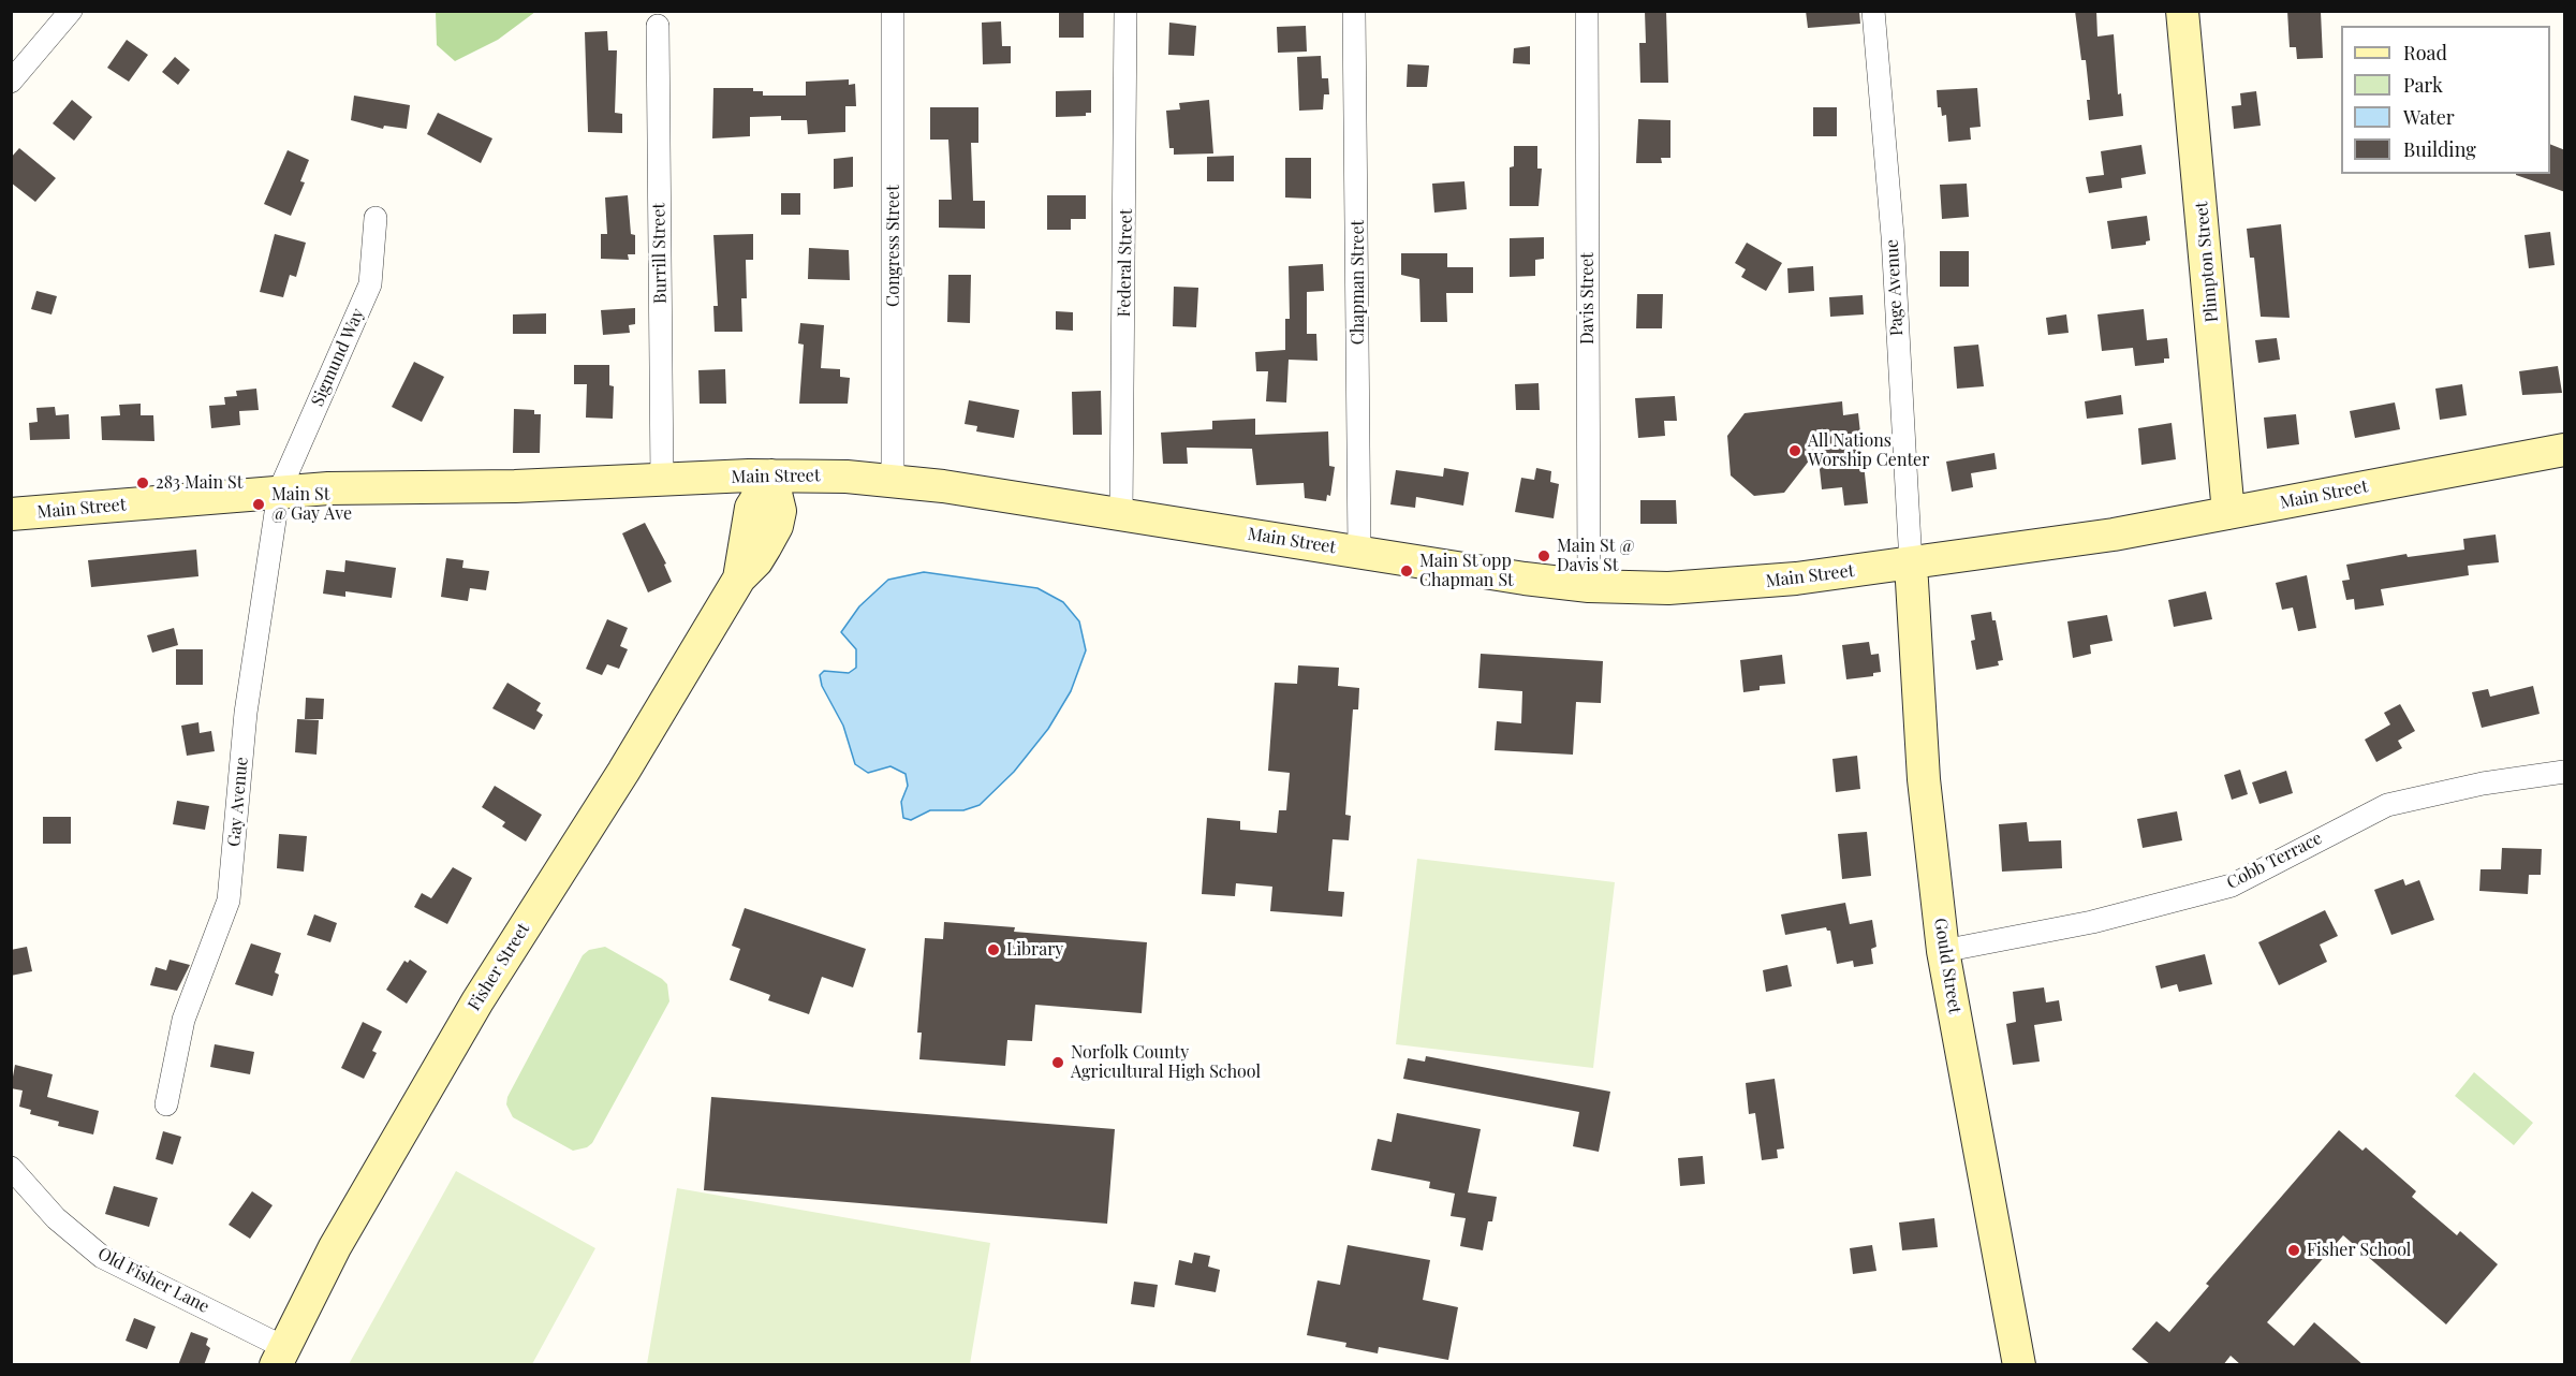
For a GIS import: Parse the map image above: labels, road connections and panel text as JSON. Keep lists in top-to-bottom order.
{
  "streets": {
    "main road": [
      "Plimpton Street",
      "Main Street",
      "Gould Street",
      "Fisher Street"
    ],
    "street": [
      "Congress Street",
      "Burrill Street",
      "Federal Street",
      "Chapman Street",
      "Page Avenue",
      "Davis Street",
      "Sigmund Way",
      "Gay Avenue",
      "Cobb Terrace",
      "Old Fisher Lane"
    ]
  },
  "crossings": [
    ["Congress Street", "Main Street"],
    ["Burrill Street", "Main Street"],
    ["Plimpton Street", "Main Street"],
    ["Federal Street", "Main Street"],
    ["Chapman Street", "Main Street"],
    ["Page Avenue", "Main Street"],
    ["Page Avenue", "Gould Street"],
    ["Davis Street", "Main Street"],
    ["Sigmund Way", "Main Street"],
    ["Sigmund Way", "Gay Avenue"],
    ["Main Street", "Gay Avenue"],
    ["Main Street", "Gould Street"],
    ["Main Street", "Fisher Street"],
    ["Cobb Terrace", "Gould Street"],
    ["Fisher Street", "Old Fisher Lane"]
  ],
  "places": [
    "All Nations Worship Center",
    "283 Main St",
    "Main St @ Gay Ave",
    "Main St @ Davis St",
    "Main St opp Chapman St",
    "Library",
    "Norfolk County Agricultural High School",
    "Fisher School"
  ],
  "legend": [
    "Road",
    "Park",
    "Water",
    "Building"
  ]
}
